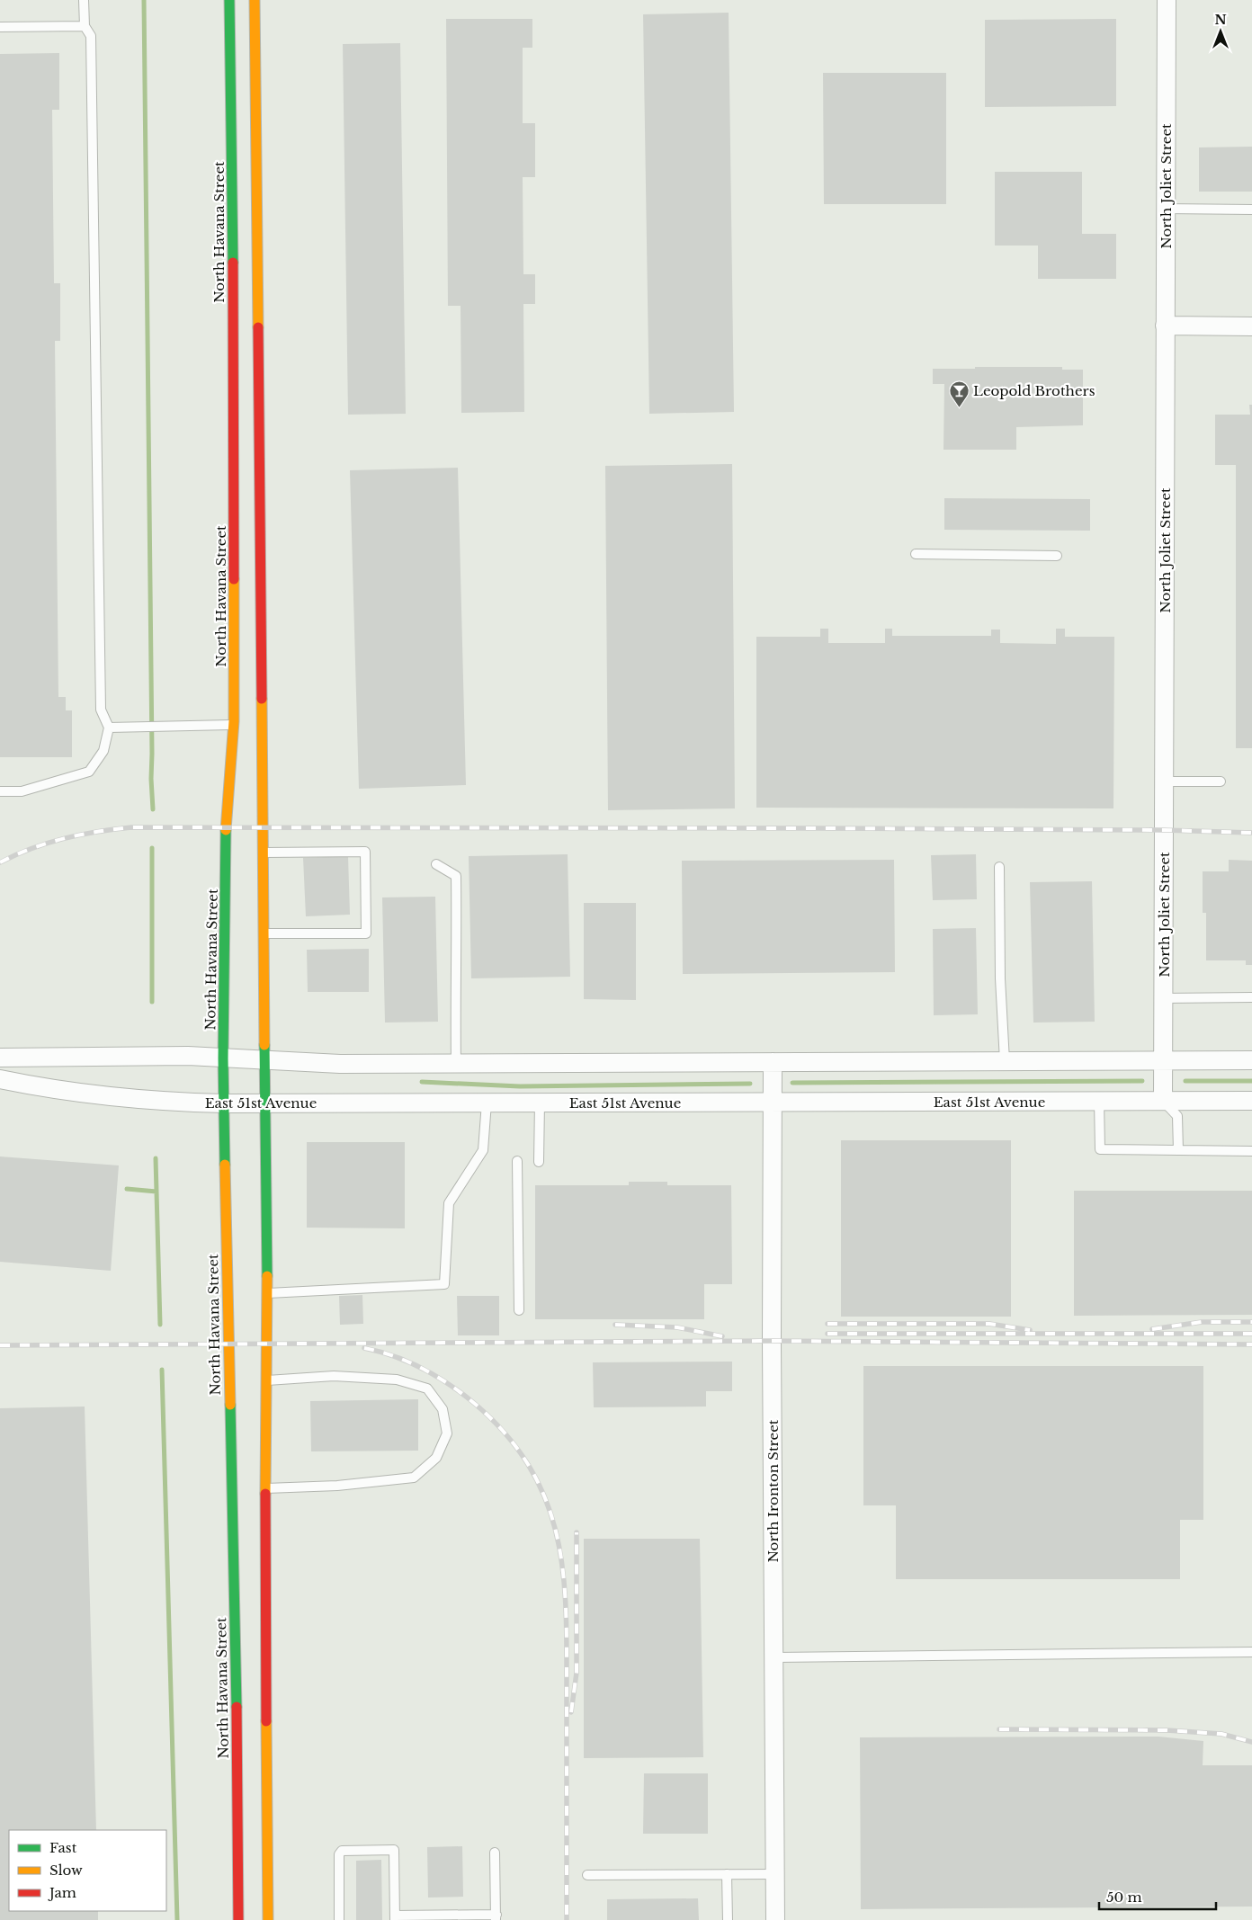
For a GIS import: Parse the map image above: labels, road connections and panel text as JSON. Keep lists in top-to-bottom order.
{
  "streets": {
    "main road": ["North Havana Street"],
    "street": ["North Joliet Street", "East 51st Avenue", "North Ironton Street"]
  },
  "crossings": [
    ["North Joliet Street", "East 51st Avenue"],
    ["North Havana Street", "East 51st Avenue"],
    ["East 51st Avenue", "North Ironton Street"]
  ],
  "places": {
    "bar": ["Leopold Brothers"]
  },
  "legend": ["Fast", "Slow", "Jam"],
  "scale_bar": "50 m",
  "north": "top"
}
